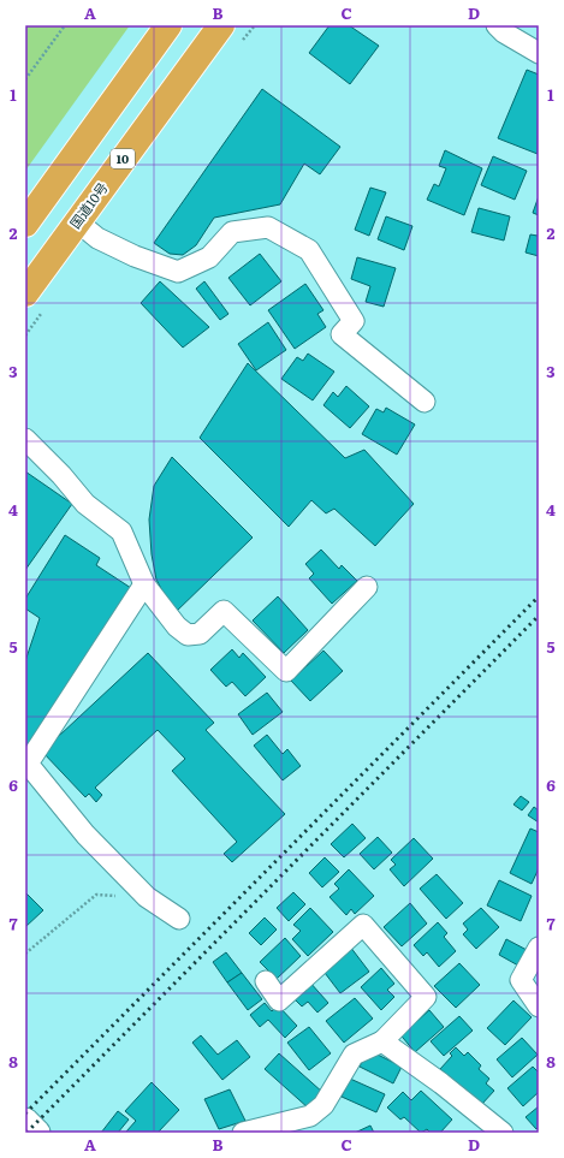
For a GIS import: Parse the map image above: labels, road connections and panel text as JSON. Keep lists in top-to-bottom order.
{
  "streets": {
    "highway": ["10", "国道10号"]
  },
  "grid": {
    "columns": [
      "A",
      "B",
      "C",
      "D"
    ],
    "rows": [
      "1",
      "2",
      "3",
      "4",
      "5",
      "6",
      "7",
      "8"
    ]
  }
}
